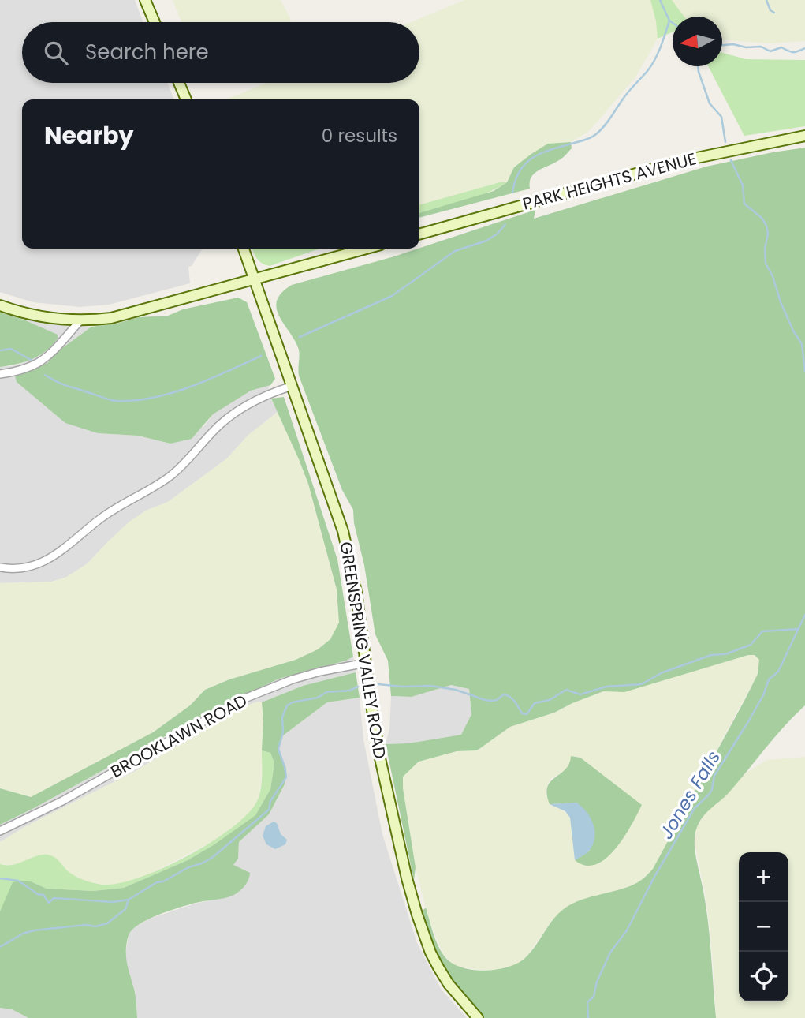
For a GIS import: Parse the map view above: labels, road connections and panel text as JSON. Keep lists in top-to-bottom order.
{
  "streets": {
    "main road": ["PARK HEIGHTS AVENUE", "GREENSPRING VALLEY ROAD"],
    "street": ["BROOKLAWN ROAD"]
  },
  "crossings": [
    ["GREENSPRING VALLEY ROAD", "BROOKLAWN ROAD"]
  ],
  "water": ["Jones Falls"],
  "north": "left",
  "page": {
    "search": "Search here",
    "heading": ["Nearby", "0 results"],
    "map_buttons": ["+", "−"]
  }
}
